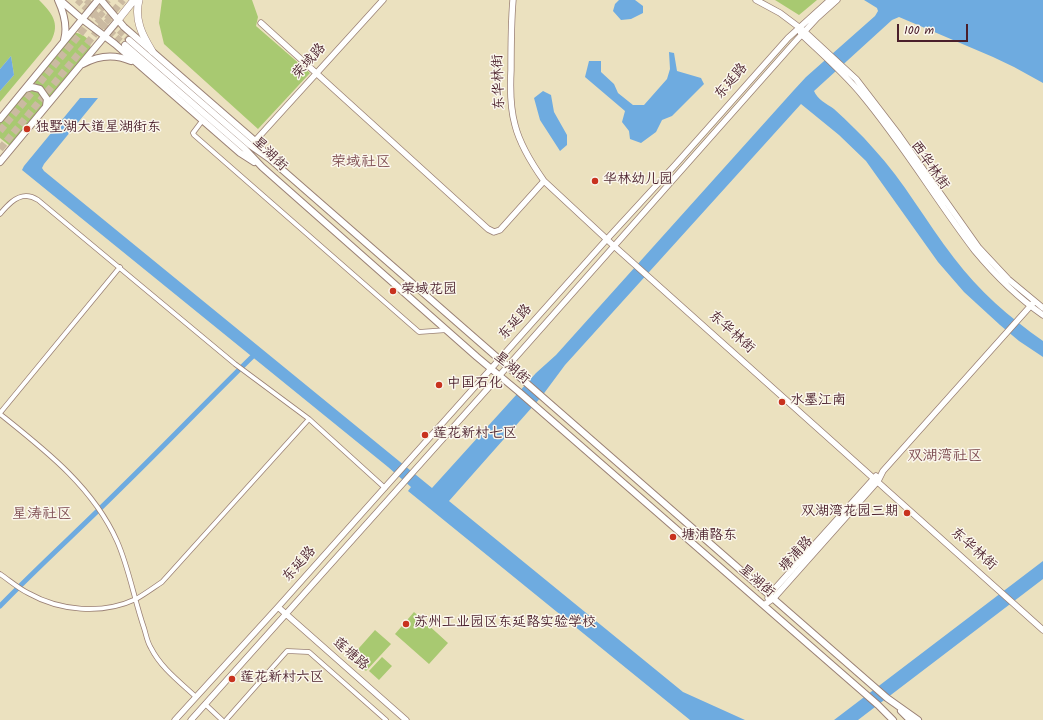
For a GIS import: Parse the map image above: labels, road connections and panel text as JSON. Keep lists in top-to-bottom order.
{
  "streets": {
    "main road": [
      "荣域路",
      "东华林街",
      "东延路",
      "星湖街",
      "西华林街",
      "塘浦路",
      "莲塘路"
    ]
  },
  "crossings": [
    ["东华林街", "东延路"],
    ["东华林街", "塘浦路"],
    ["东延路", "星湖街"],
    ["东延路", "西华林街"],
    ["东延路", "莲塘路"],
    ["星湖街", "塘浦路"],
    ["西华林街", "塘浦路"]
  ],
  "districts": ["荣域社区", "双湖湾社区", "星涛社区"],
  "places": [
    "独墅湖大道星湖街东",
    "华林幼儿园",
    "荣域花园",
    "中国石化",
    "水墨江南",
    "莲花新村七区",
    "双湖湾花园三期",
    "塘浦路东",
    "苏州工业园区东延路实验学校",
    "莲花新村六区"
  ],
  "scale_bar": "100 m"
}
